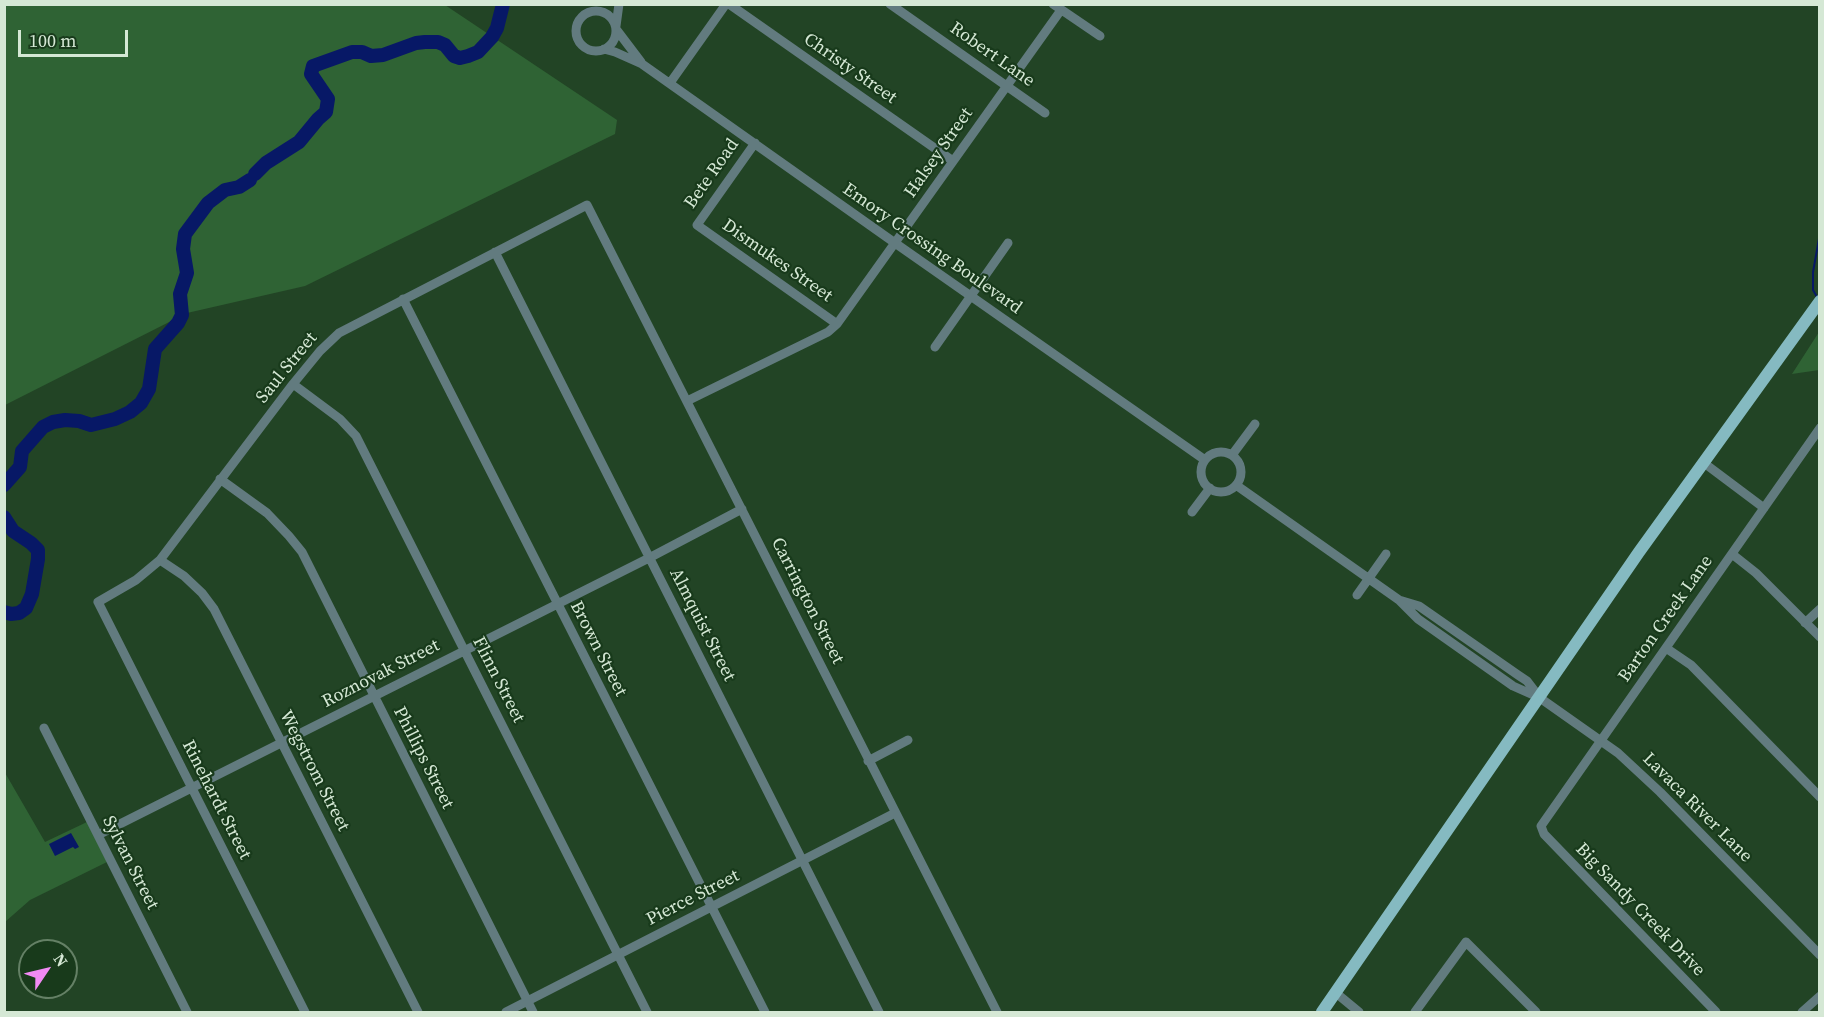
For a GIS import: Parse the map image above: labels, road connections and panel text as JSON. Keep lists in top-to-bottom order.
{
  "streets": {
    "street": [
      "Robert Lane",
      "Christy Street",
      "Halsey Street",
      "Bete Road",
      "Emory Crossing Boulevard",
      "Dismukes Street",
      "Saul Street",
      "Carrington Street",
      "Barton Creek Lane",
      "Almquist Street",
      "Brown Street",
      "Roznovak Street",
      "Flinn Street",
      "Phillips Street",
      "Wegstrom Street",
      "Rinehardt Street",
      "Lavaca River Lane",
      "Sylvan Street",
      "Pierce Street",
      "Big Sandy Creek Drive"
    ]
  },
  "crossings": [
    ["Robert Lane", "Halsey Street"],
    ["Christy Street", "Halsey Street"],
    ["Halsey Street", "Emory Crossing Boulevard"],
    ["Halsey Street", "Dismukes Street"],
    ["Halsey Street", "Carrington Street"],
    ["Bete Road", "Emory Crossing Boulevard"],
    ["Bete Road", "Dismukes Street"],
    ["Saul Street", "Carrington Street"],
    ["Saul Street", "Almquist Street"],
    ["Saul Street", "Brown Street"],
    ["Saul Street", "Flinn Street"],
    ["Saul Street", "Phillips Street"],
    ["Saul Street", "Wegstrom Street"],
    ["Saul Street", "Rinehardt Street"],
    ["Carrington Street", "Roznovak Street"],
    ["Carrington Street", "Pierce Street"],
    ["Barton Creek Lane", "Lavaca River Lane"],
    ["Barton Creek Lane", "Big Sandy Creek Drive"],
    ["Almquist Street", "Roznovak Street"],
    ["Almquist Street", "Pierce Street"],
    ["Brown Street", "Roznovak Street"],
    ["Brown Street", "Pierce Street"],
    ["Roznovak Street", "Flinn Street"],
    ["Roznovak Street", "Phillips Street"],
    ["Roznovak Street", "Wegstrom Street"],
    ["Roznovak Street", "Rinehardt Street"],
    ["Roznovak Street", "Sylvan Street"],
    ["Flinn Street", "Pierce Street"],
    ["Phillips Street", "Pierce Street"]
  ],
  "scale_bar": "100 m",
  "north": "top right"
}
